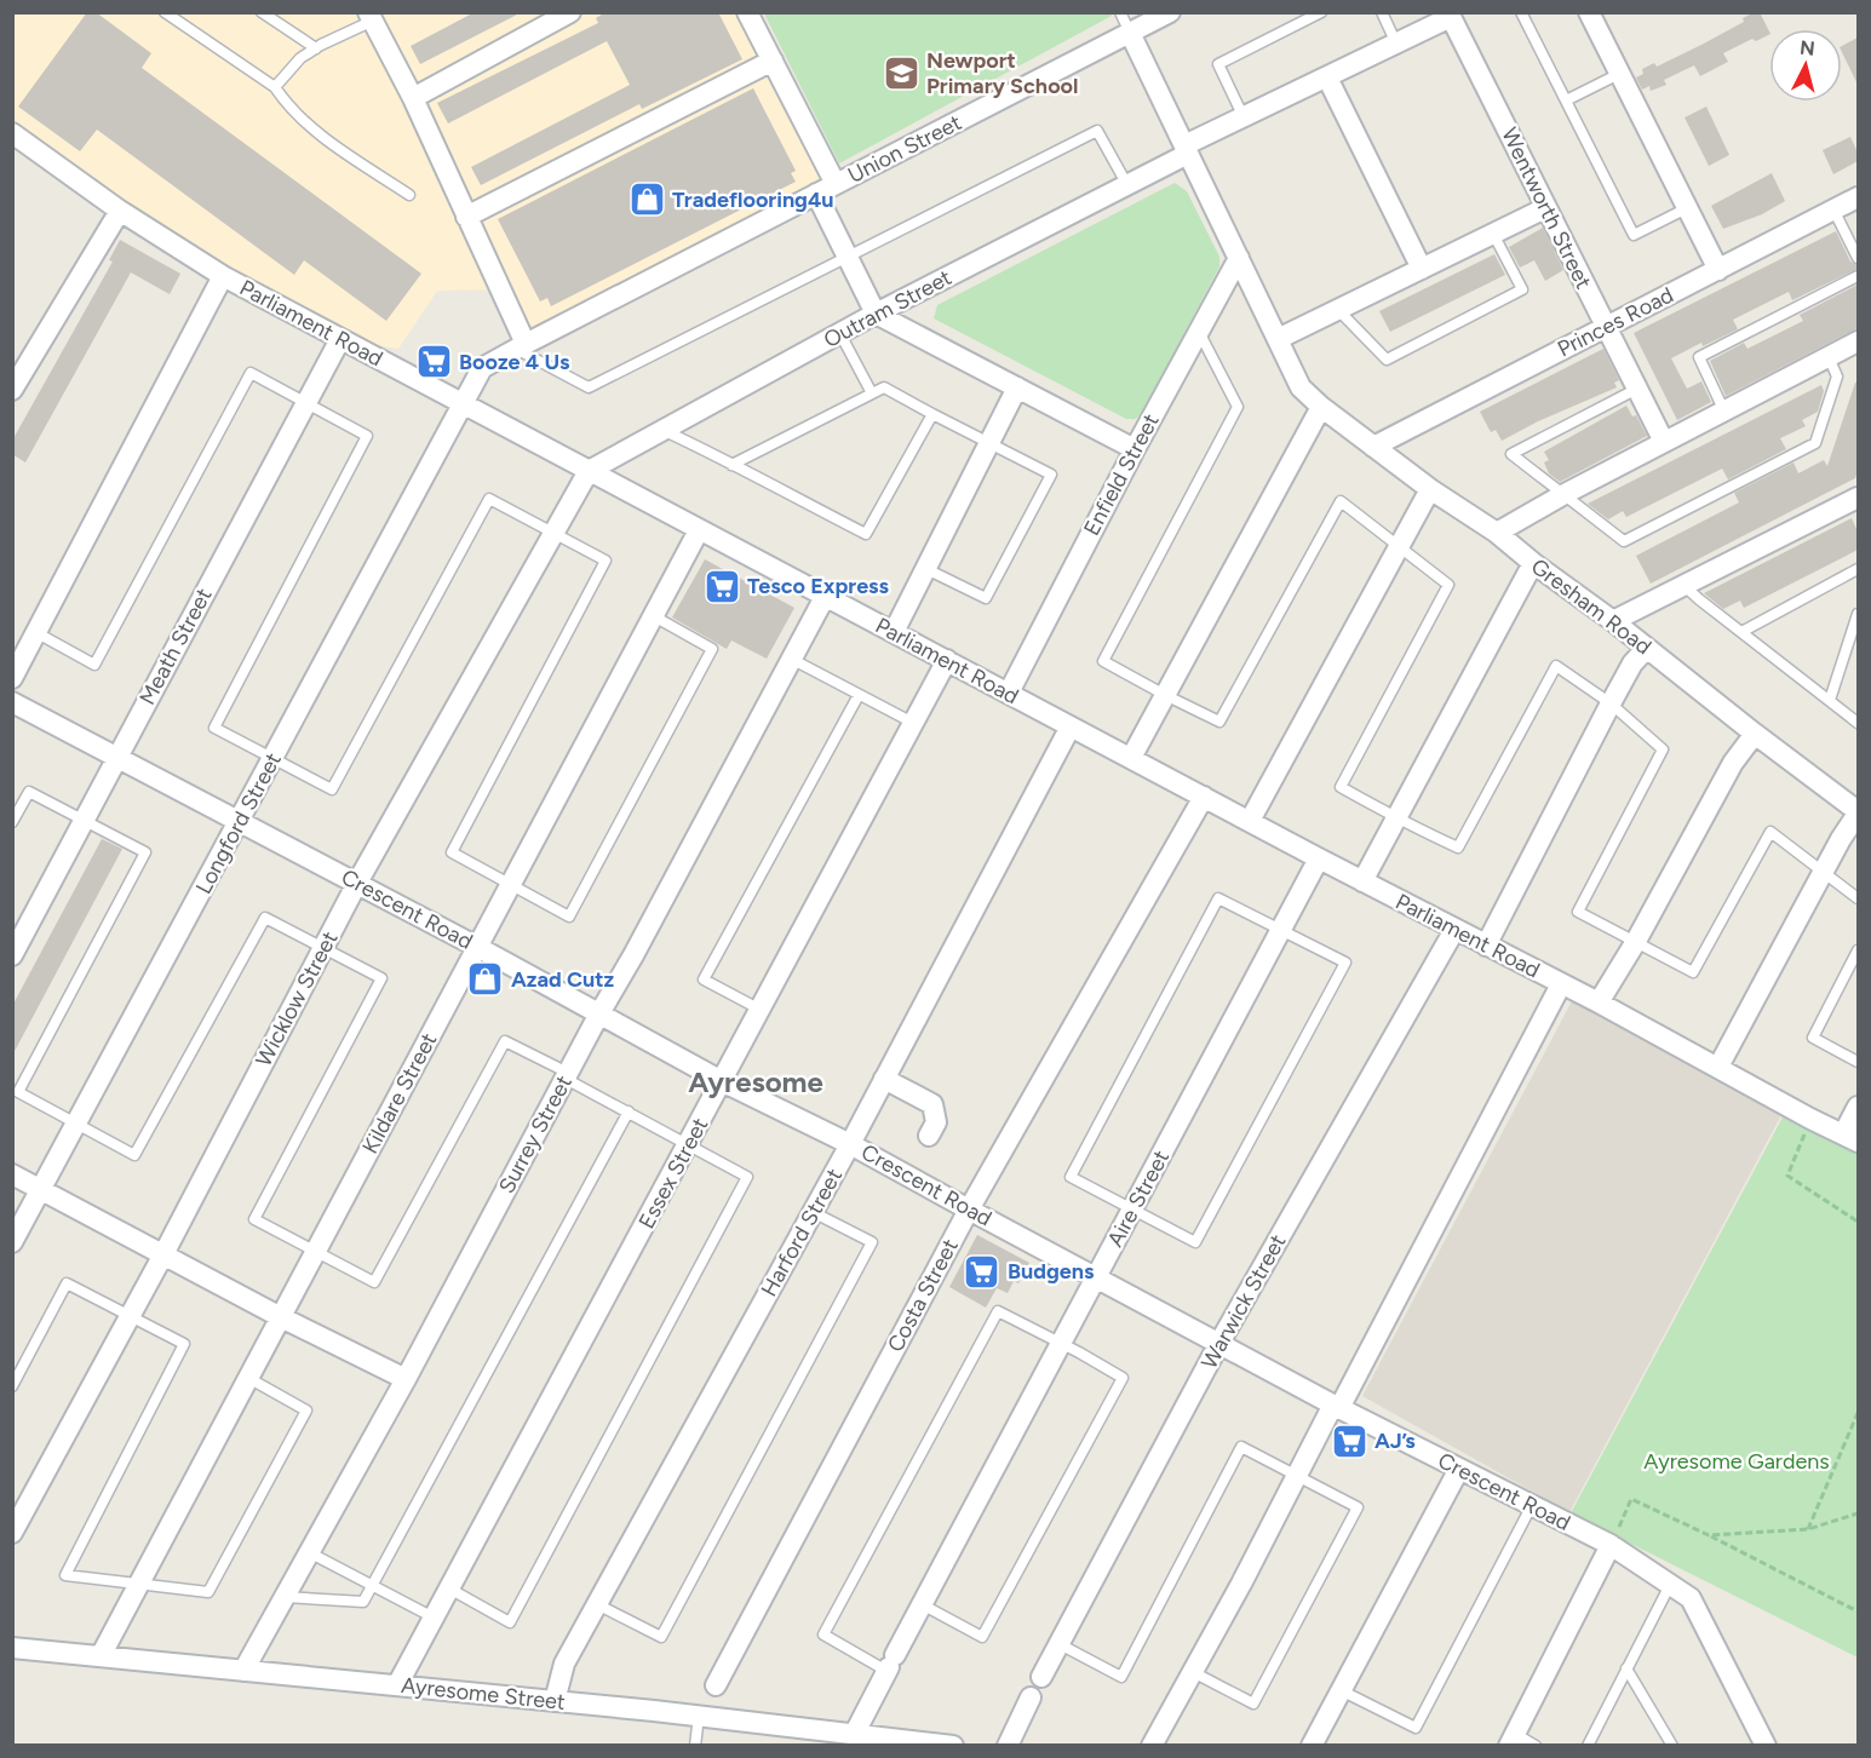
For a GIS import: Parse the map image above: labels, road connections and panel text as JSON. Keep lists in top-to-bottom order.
{
  "streets": {
    "street": [
      "Union Street",
      "Wentworth Street",
      "Outram Street",
      "Princes Road",
      "Parliament Road",
      "Enfield Street",
      "Gresham Road",
      "Meath Street",
      "Longford Street",
      "Crescent Road",
      "Wicklow Street",
      "Kildare Street",
      "Surrey Street",
      "Essex Street",
      "Aire Street",
      "Harford Street",
      "Costa Street",
      "Warwick Street",
      "Ayresome Street"
    ]
  },
  "crossings": [
    ["Union Street", "Parliament Road"],
    ["Union Street", "Gresham Road"],
    ["Union Street", "Longford Street"],
    ["Wentworth Street", "Outram Street"],
    ["Wentworth Street", "Princes Road"],
    ["Outram Street", "Parliament Road"],
    ["Outram Street", "Gresham Road"],
    ["Outram Street", "Wicklow Street"],
    ["Princes Road", "Gresham Road"],
    ["Parliament Road", "Enfield Street"],
    ["Parliament Road", "Meath Street"],
    ["Parliament Road", "Longford Street"],
    ["Parliament Road", "Wicklow Street"],
    ["Parliament Road", "Kildare Street"],
    ["Parliament Road", "Surrey Street"],
    ["Parliament Road", "Essex Street"],
    ["Parliament Road", "Aire Street"],
    ["Parliament Road", "Harford Street"],
    ["Parliament Road", "Costa Street"],
    ["Parliament Road", "Warwick Street"],
    ["Enfield Street", "Gresham Road"],
    ["Meath Street", "Crescent Road"],
    ["Longford Street", "Crescent Road"],
    ["Crescent Road", "Wicklow Street"],
    ["Crescent Road", "Kildare Street"],
    ["Crescent Road", "Surrey Street"],
    ["Crescent Road", "Essex Street"],
    ["Crescent Road", "Aire Street"],
    ["Crescent Road", "Harford Street"],
    ["Crescent Road", "Costa Street"],
    ["Crescent Road", "Warwick Street"],
    ["Kildare Street", "Ayresome Street"],
    ["Surrey Street", "Ayresome Street"],
    ["Essex Street", "Ayresome Street"],
    ["Aire Street", "Ayresome Street"],
    ["Harford Street", "Ayresome Street"]
  ],
  "districts": ["Ayresome"],
  "parks": ["Ayresome Gardens"],
  "places": {
    "school or university": ["Newport Primary School"],
    "shop": ["Tradeflooring4u", "Azad Cutz"],
    "supermarket": [
      "Booze 4 Us",
      "Tesco Express",
      "Budgens",
      "AJ’s"
    ]
  },
  "north": "top"
}
